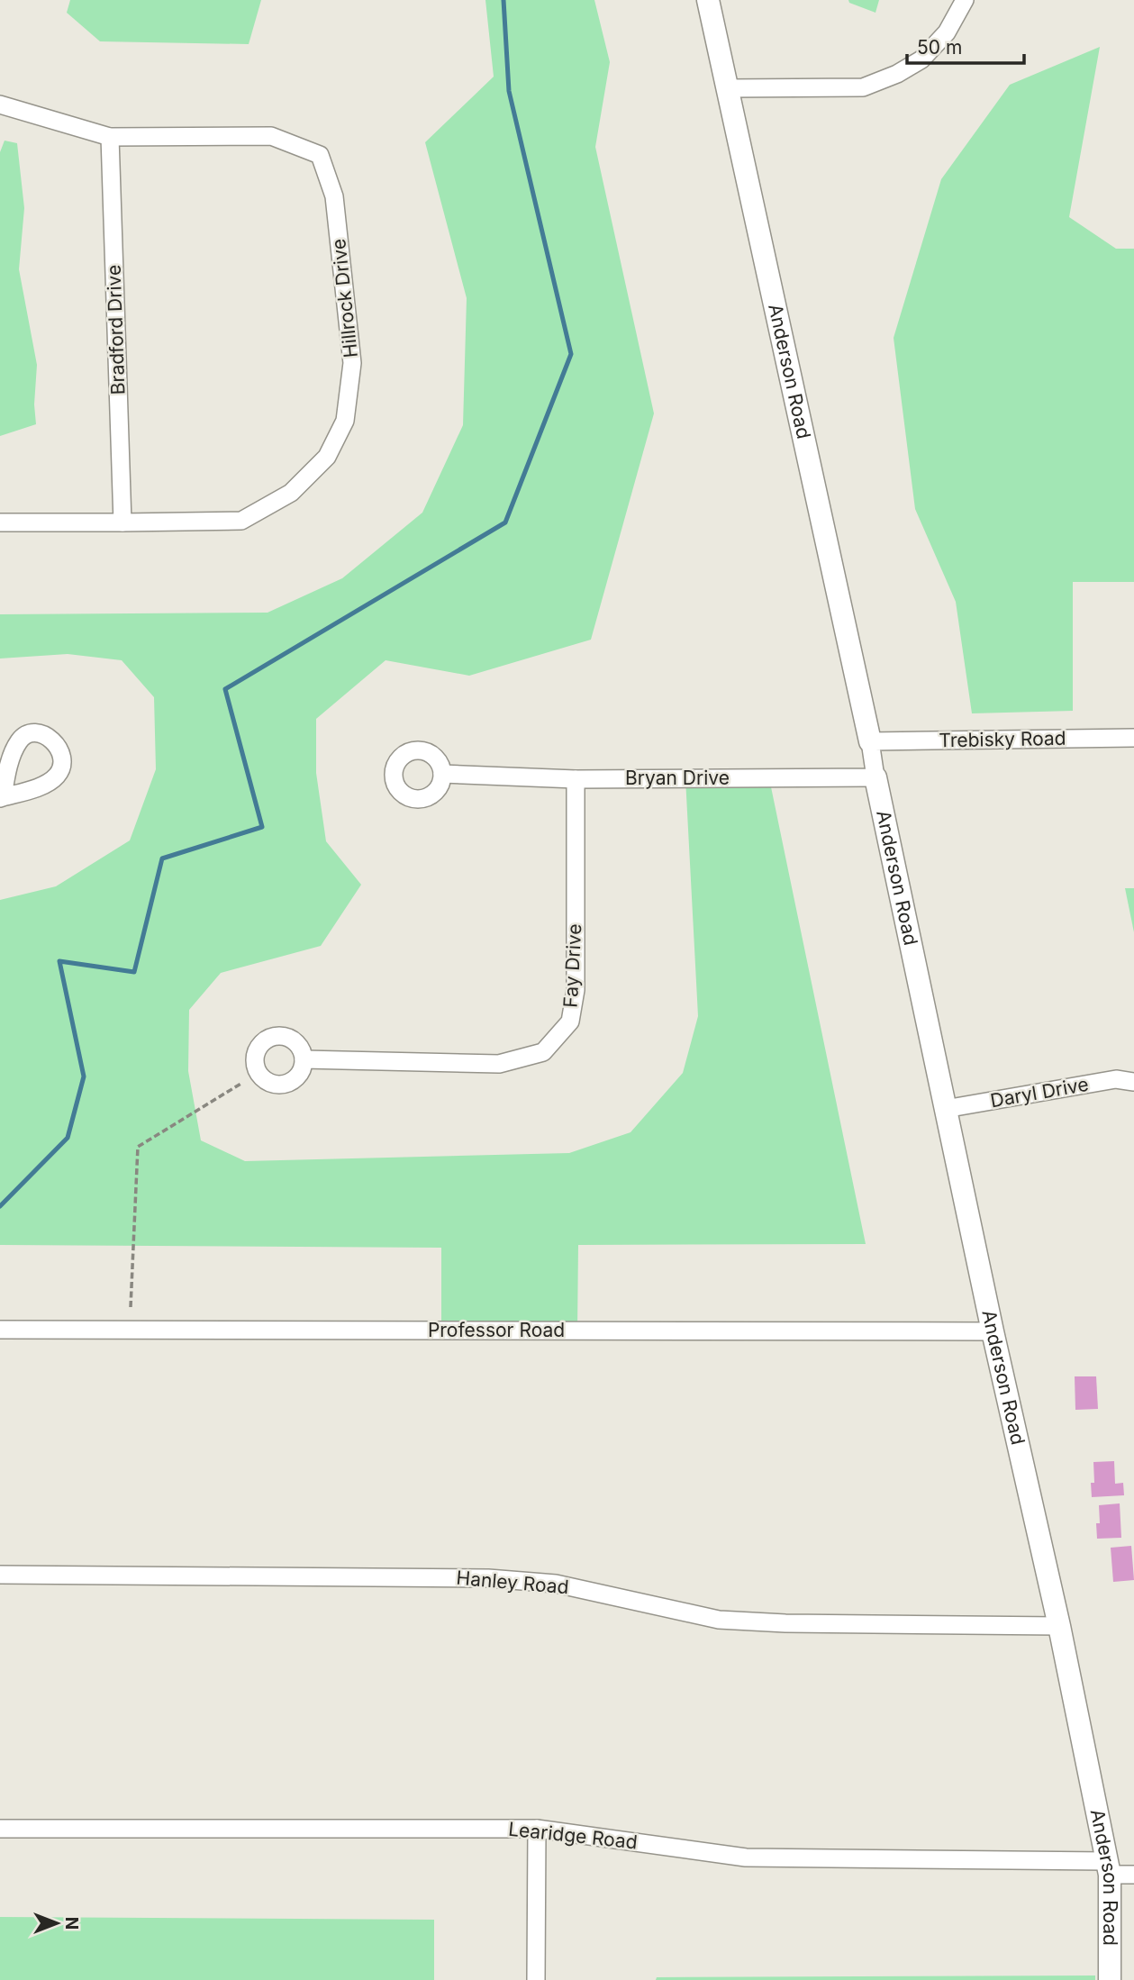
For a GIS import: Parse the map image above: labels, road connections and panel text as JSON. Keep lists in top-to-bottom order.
{
  "streets": {
    "street": [
      "Hillrock Drive",
      "Bradford Drive",
      "Anderson Road",
      "Trebisky Road",
      "Bryan Drive",
      "Fay Drive",
      "Daryl Drive",
      "Professor Road",
      "Hanley Road",
      "Learidge Road"
    ]
  },
  "crossings": [
    ["Hillrock Drive", "Bradford Drive"],
    ["Anderson Road", "Trebisky Road"],
    ["Anderson Road", "Bryan Drive"],
    ["Anderson Road", "Daryl Drive"],
    ["Anderson Road", "Professor Road"],
    ["Anderson Road", "Hanley Road"],
    ["Anderson Road", "Learidge Road"],
    ["Bryan Drive", "Fay Drive"]
  ],
  "scale_bar": "50 m",
  "north": "right"
}
